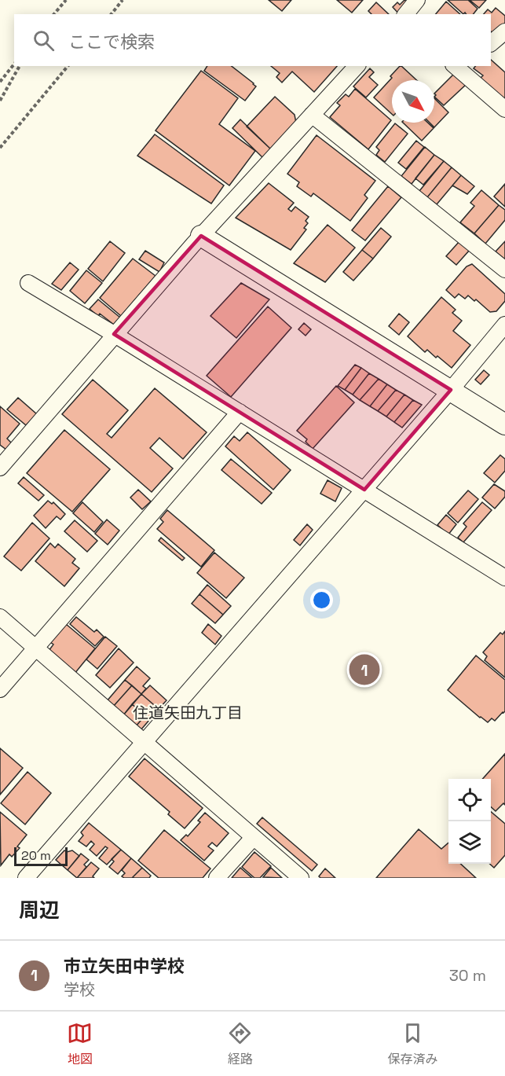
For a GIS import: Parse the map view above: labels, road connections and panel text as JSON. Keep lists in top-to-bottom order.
{
  "districts": ["住道矢田九丁目"],
  "scale_bar": "20 m",
  "north": "bottom right",
  "page": {
    "search": "ここで検索",
    "pins": "1",
    "scale": "20 m",
    "heading": "周辺",
    "list": [
      {
        "mark": "1",
        "name": "市立矢田中学校",
        "note": "学校",
        "value": "30 m"
      }
    ],
    "nav": ["地図", "経路", "保存済み"]
  }
}
